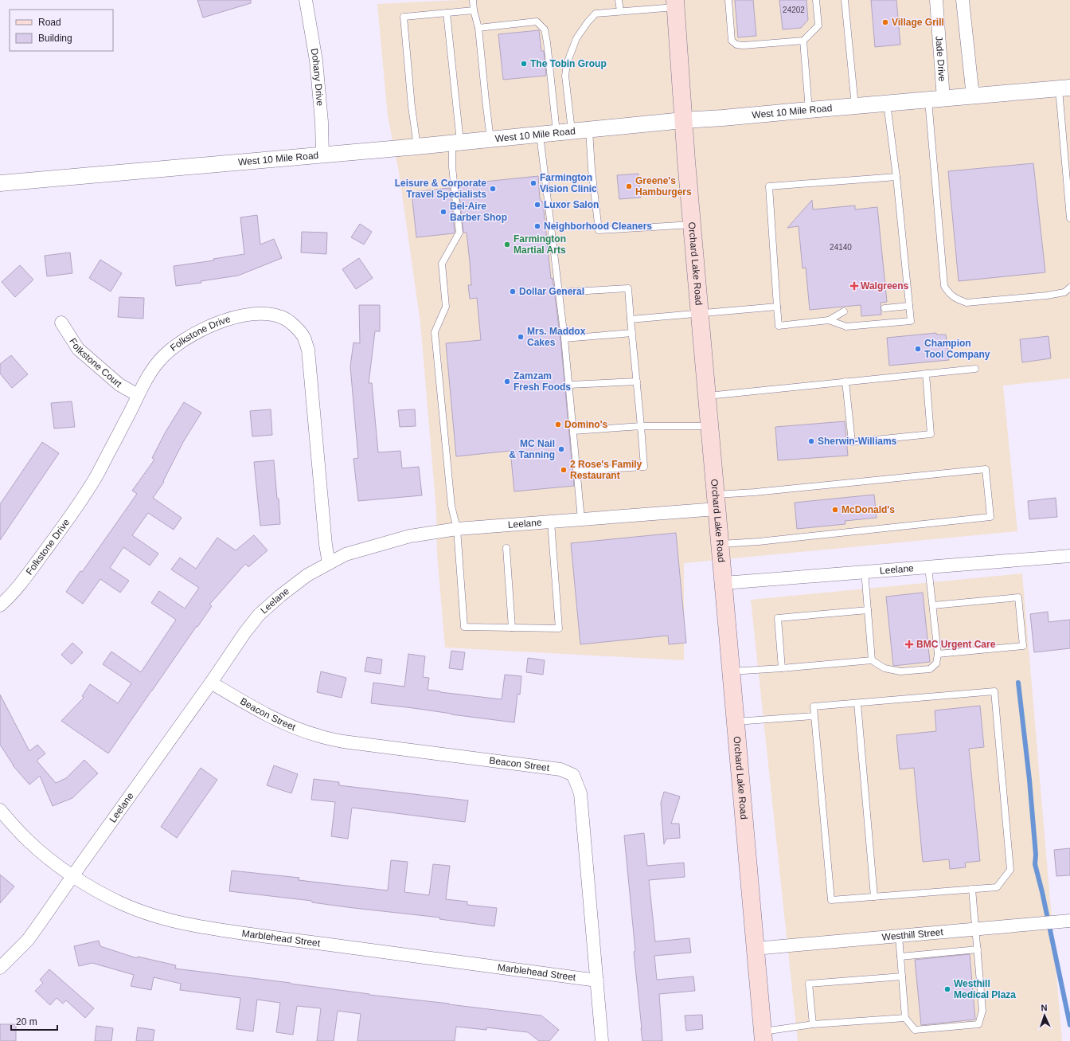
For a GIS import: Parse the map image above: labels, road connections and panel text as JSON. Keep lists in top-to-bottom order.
{
  "streets": {
    "main road": ["Orchard Lake Road"],
    "street": [
      "Jade Drive",
      "Dohany Drive",
      "West 10 Mile Road",
      "Folkstone Drive",
      "Folkstone Court",
      "Leelane",
      "Beacon Street",
      "Westhill Street",
      "Marblehead Street"
    ]
  },
  "crossings": [
    ["Jade Drive", "West 10 Mile Road"],
    ["Dohany Drive", "West 10 Mile Road"],
    ["West 10 Mile Road", "Orchard Lake Road"],
    ["Orchard Lake Road", "Leelane"],
    ["Orchard Lake Road", "Westhill Street"],
    ["Folkstone Drive", "Folkstone Court"],
    ["Folkstone Drive", "Leelane"],
    ["Leelane", "Beacon Street"],
    ["Leelane", "Marblehead Street"],
    ["Beacon Street", "Marblehead Street"]
  ],
  "places": {
    "other": [
      "Village Grill",
      "The Tobin Group",
      "Farmington Vision Clinic",
      "Greene's Hamburgers",
      "Leisure & Corporate Travel Specialists",
      "Luxor Salon",
      "Bel-Aire Barber Shop",
      "Neighborhood Cleaners",
      "Farmington Martial Arts",
      "Dollar General",
      "Mrs. Maddox Cakes",
      "Champion Tool Company",
      "Zamzam Fresh Foods",
      "Domino's",
      "Sherwin-Williams",
      "MC Nail & Tanning",
      "2 Rose's Family Restaurant",
      "McDonald's",
      "Westhill Medical Plaza"
    ],
    "health": ["Walgreens", "BMC Urgent Care"]
  },
  "house_numbers": ["24202", "24140"],
  "legend": ["Road", "Building"],
  "scale_bar": "20 m",
  "north": "top"
}
